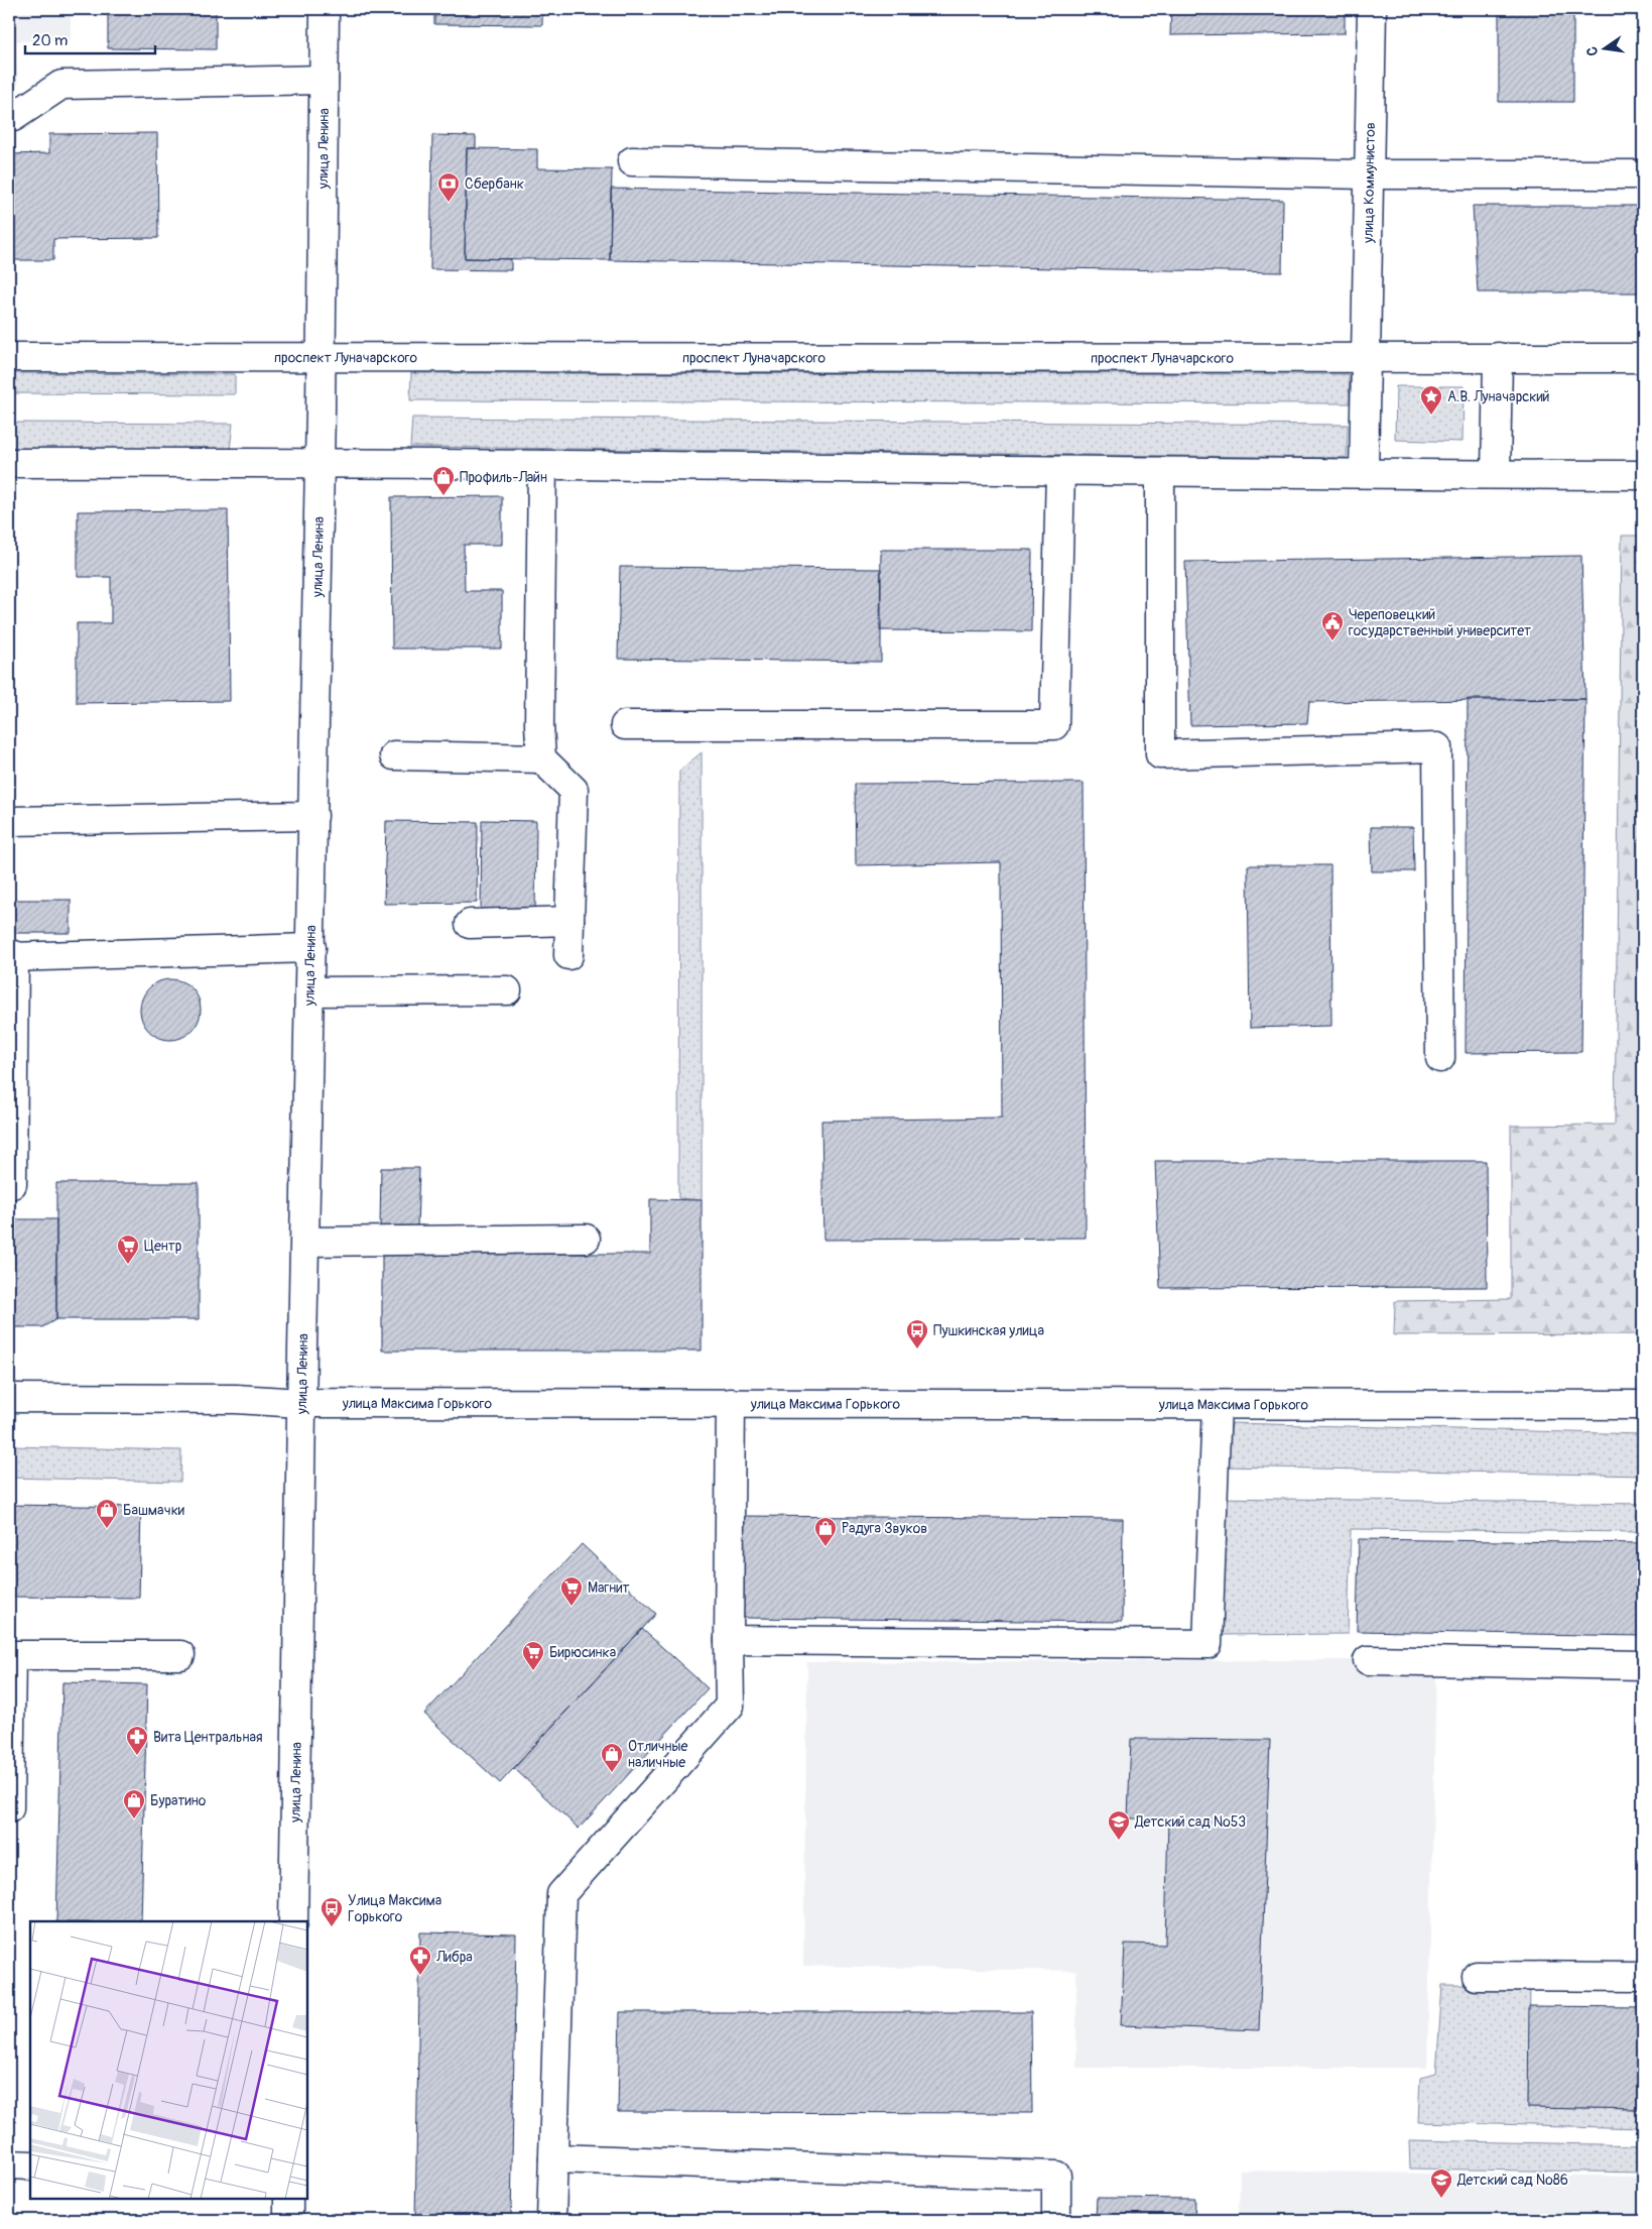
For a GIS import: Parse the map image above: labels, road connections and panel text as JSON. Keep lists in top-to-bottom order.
{
  "streets": {
    "street": [
      "улица Ленина",
      "улица Коммунистов",
      "проспект Луначарского",
      "улица Максима Горького"
    ]
  },
  "crossings": [
    ["улица Ленина", "проспект Луначарского"],
    ["улица Ленина", "улица Максима Горького"],
    ["улица Коммунистов", "проспект Луначарского"]
  ],
  "places": {
    "bank": ["Сбербанк"],
    "place": ["А.В. Луначарский"],
    "shop": [
      "Профиль-Лайн",
      "Башмачки",
      "Радуга Звуков",
      "Отличные наличные",
      "Буратино"
    ],
    "public building": ["Череповецкий государственный университет"],
    "supermarket": ["Центр", "Магнит", "Бирюсинка"],
    "bus stop": ["Пушкинская улица", "Улица Максима Горького"],
    "pharmacy": ["Вита Центральная", "Либра"],
    "school or university": ["Детский сад №53", "Детский сад №86"]
  },
  "scale_bar": "20 m",
  "north": "left"
}
